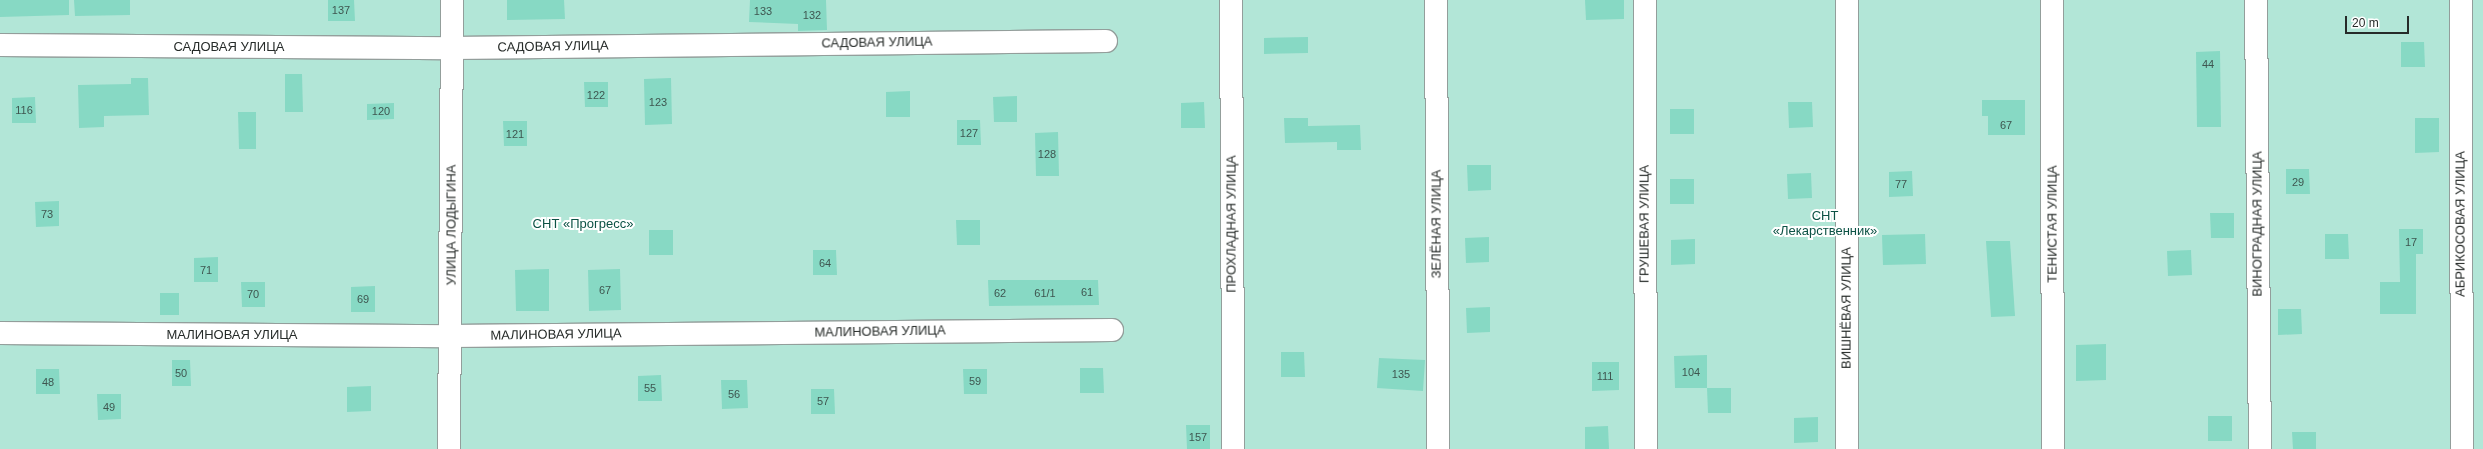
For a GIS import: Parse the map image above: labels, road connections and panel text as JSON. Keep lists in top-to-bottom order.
{
  "streets": {
    "street": [
      "САДОВАЯ УЛИЦА",
      "ПРОХЛАДНАЯ УЛИЦА",
      "ЗЕЛЁНАЯ УЛИЦА",
      "ГРУШЕВАЯ УЛИЦА",
      "ТЕНИСТАЯ УЛИЦА",
      "ВИНОГРАДНАЯ УЛИЦА",
      "АБРИКОСОВАЯ УЛИЦА",
      "УЛИЦА ЛОДЫГИНА",
      "ВИШНЁВАЯ УЛИЦА",
      "МАЛИНОВАЯ УЛИЦА"
    ]
  },
  "crossings": [
    ["САДОВАЯ УЛИЦА", "УЛИЦА ЛОДЫГИНА"],
    ["УЛИЦА ЛОДЫГИНА", "МАЛИНОВАЯ УЛИЦА"]
  ],
  "parks": ["СНТ «Лекарственник»", "СНТ «Прогресс»"],
  "house_numbers": [
    "137",
    "133",
    "132",
    "44",
    "122",
    "123",
    "116",
    "120",
    "67",
    "127",
    "121",
    "128",
    "29",
    "77",
    "73",
    "17",
    "64",
    "71",
    "67",
    "61",
    "62",
    "61/1",
    "70",
    "69",
    "104",
    "50",
    "135",
    "111",
    "59",
    "48",
    "55",
    "56",
    "57",
    "49",
    "157"
  ],
  "scale_bar": "20 m"
}
